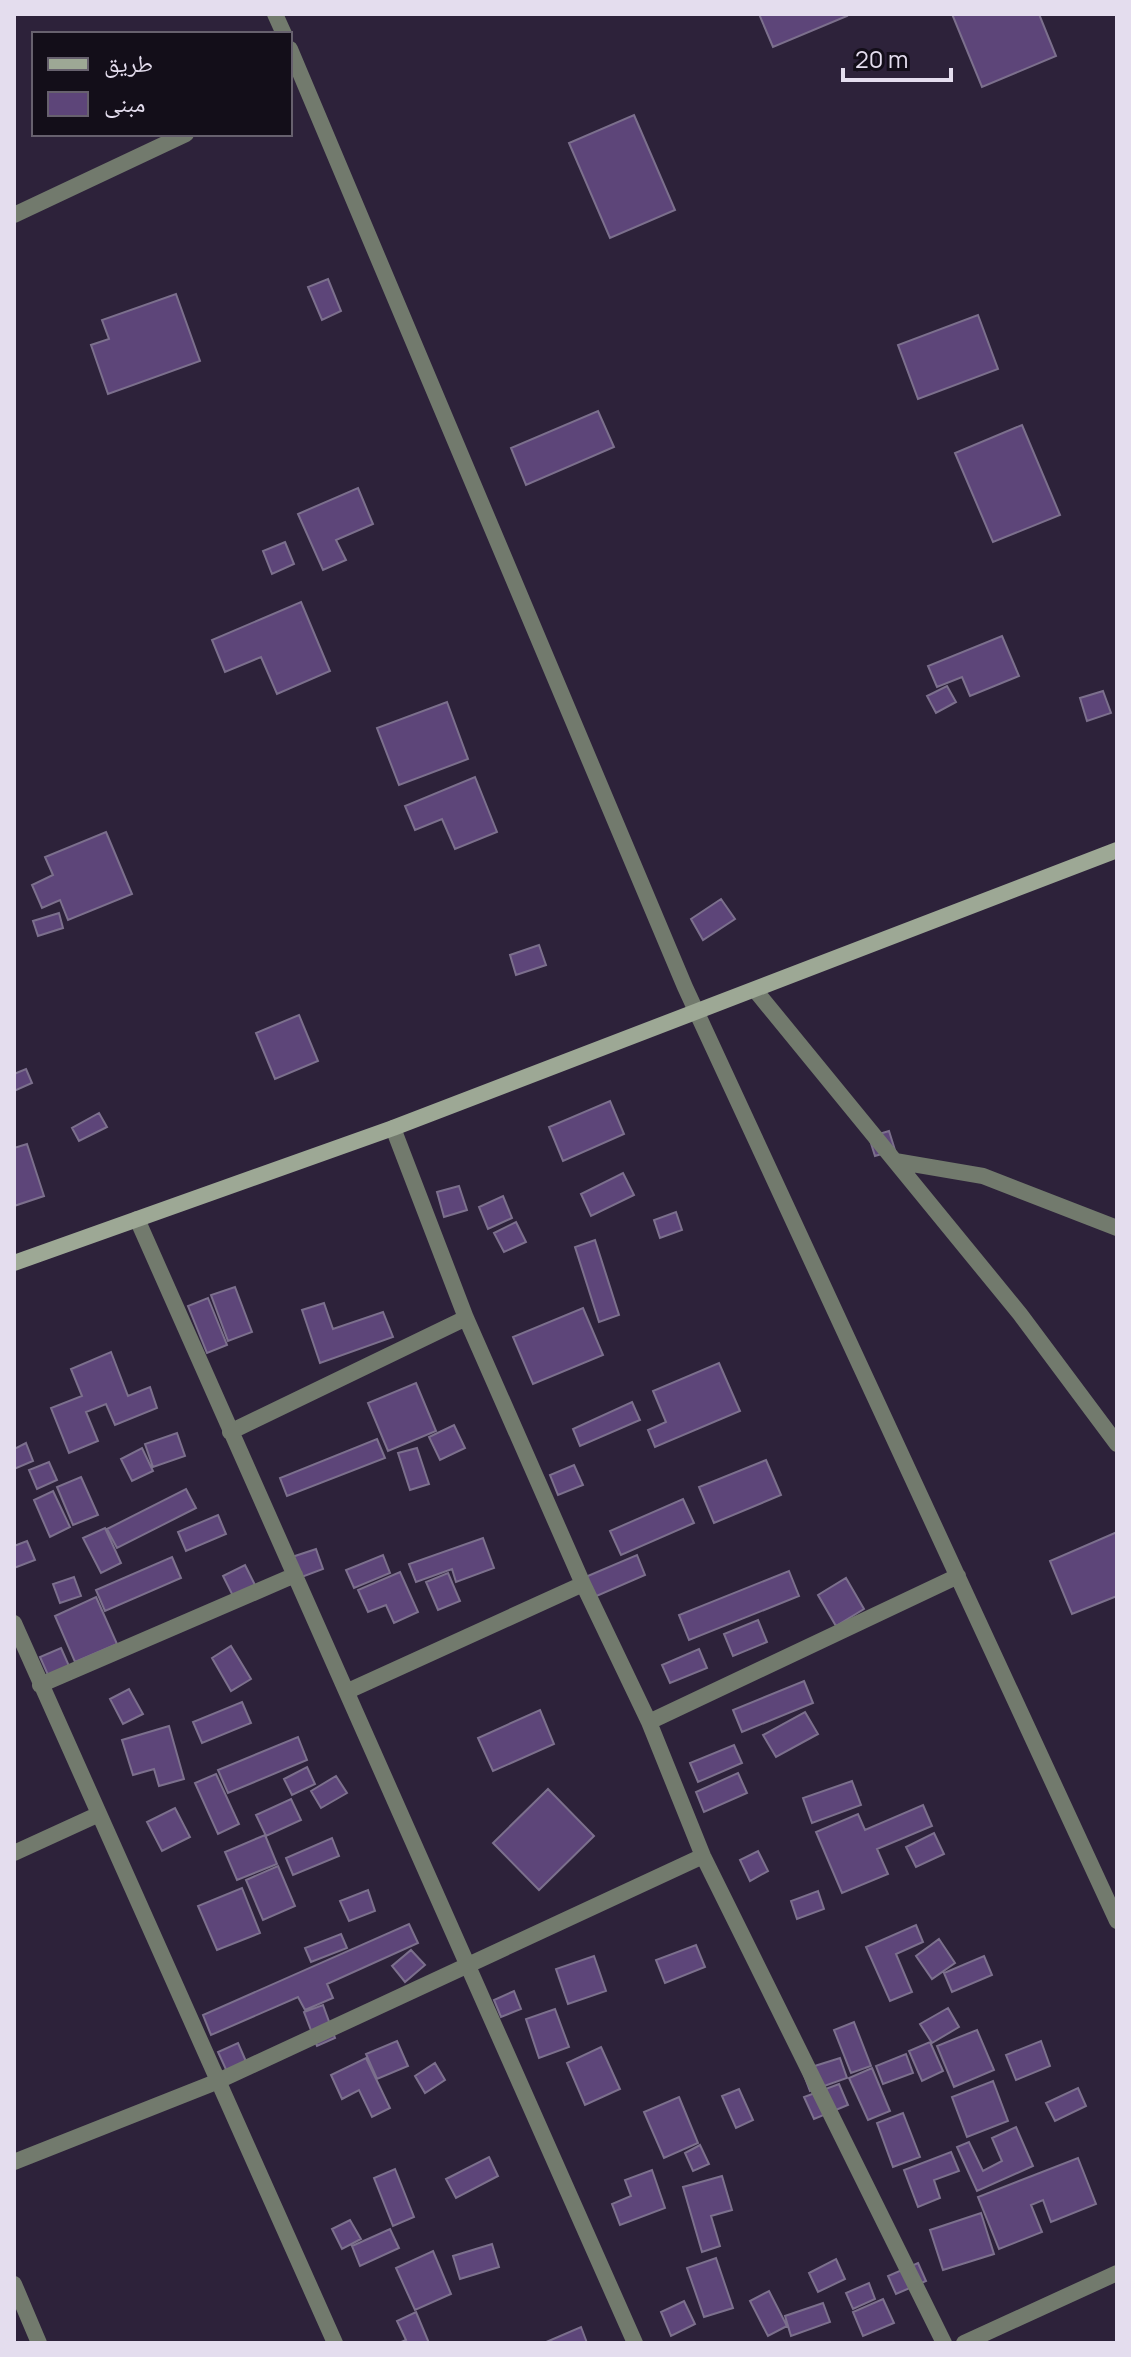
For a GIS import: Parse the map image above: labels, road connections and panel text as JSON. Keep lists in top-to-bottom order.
{
  "legend": ["طريق", "مبنى"],
  "scale_bar": "20 m"
}
